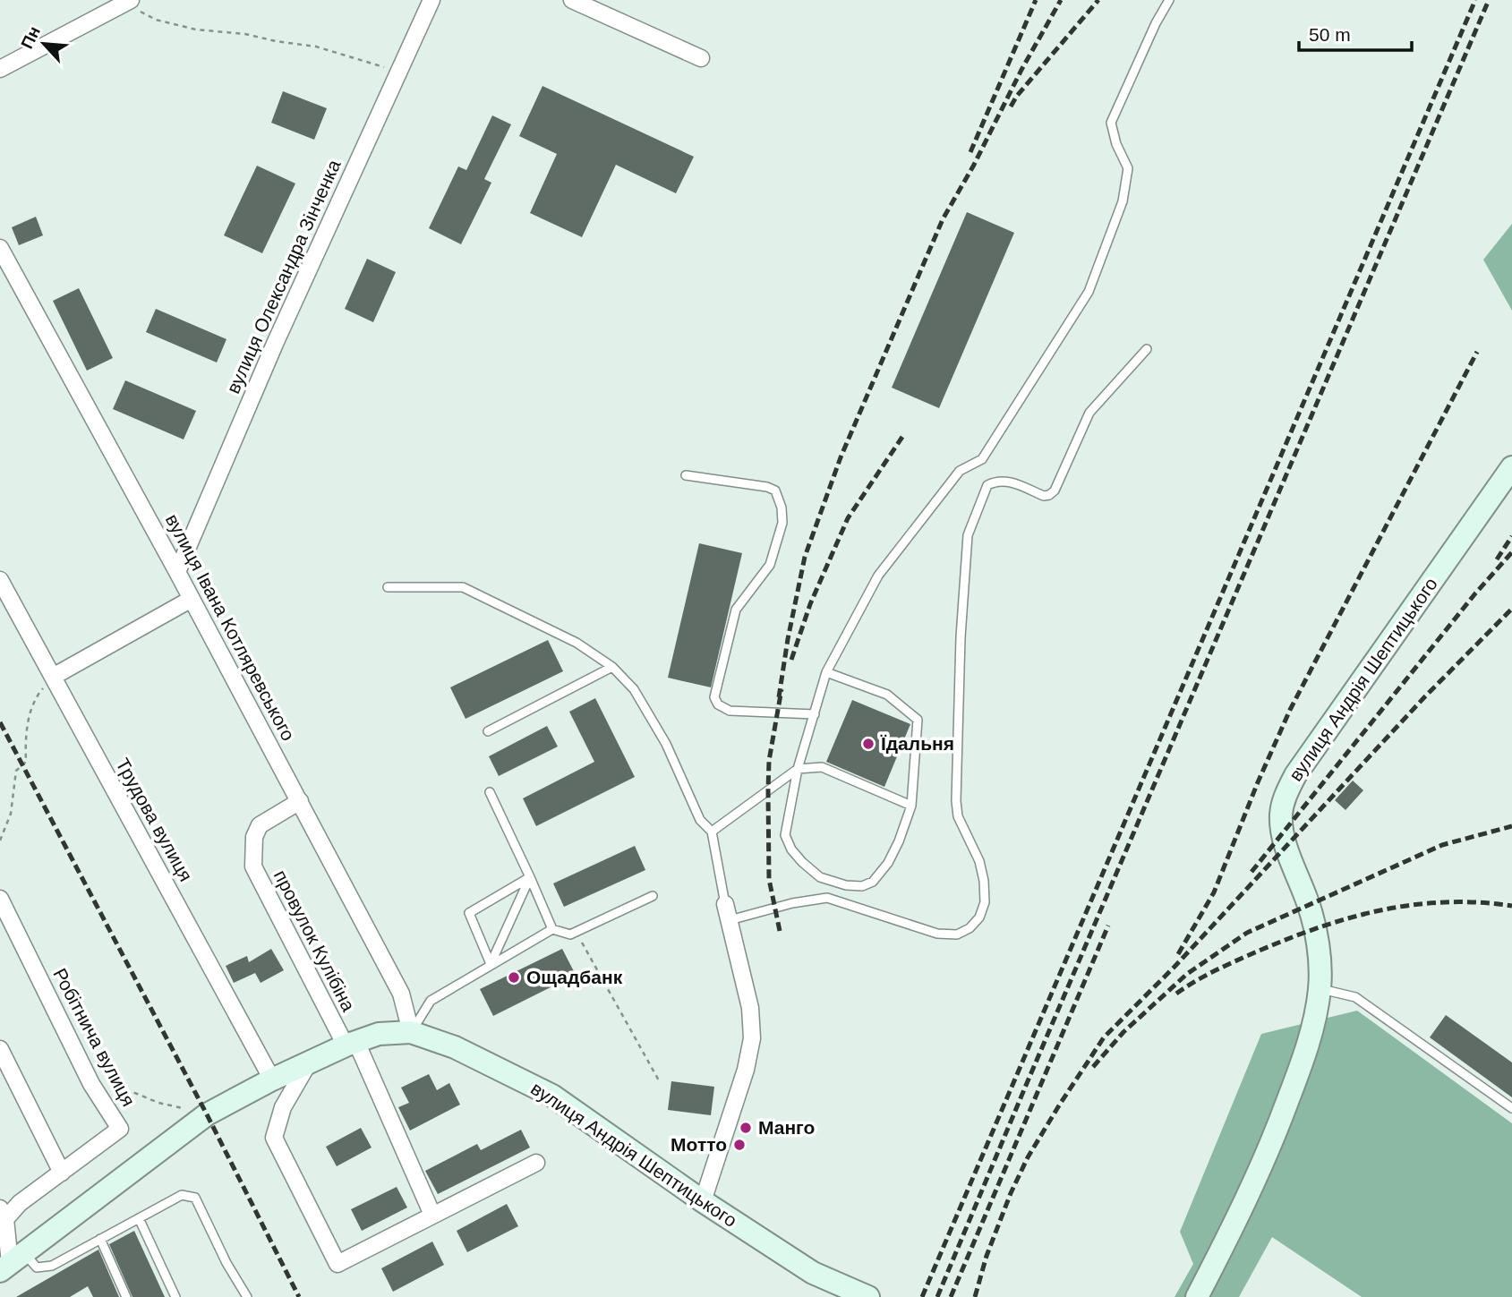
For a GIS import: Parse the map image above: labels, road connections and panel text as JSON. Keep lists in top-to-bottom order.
{
  "streets": {
    "main road": ["вулиця Андрія Шептицького"],
    "street": [
      "вулиця Олександра Зінченка",
      "вулиця Івана Котляревського",
      "Трудова вулиця",
      "провулок Кулібіна",
      "Робітнича вулиця"
    ]
  },
  "crossings": [
    ["вулиця Олександра Зінченка", "вулиця Івана Котляревського"],
    ["вулиця Івана Котляревського", "вулиця Андрія Шептицького"],
    ["вулиця Івана Котляревського", "провулок Кулібіна"],
    ["вулиця Андрія Шептицького", "Трудова вулиця"],
    ["вулиця Андрія Шептицького", "провулок Кулібіна"],
    ["вулиця Андрія Шептицького", "Робітнича вулиця"]
  ],
  "places": [
    "Їдальня",
    "Ощадбанк",
    "Манго",
    "Мотто"
  ],
  "scale_bar": "50 m",
  "north": "top left"
}
